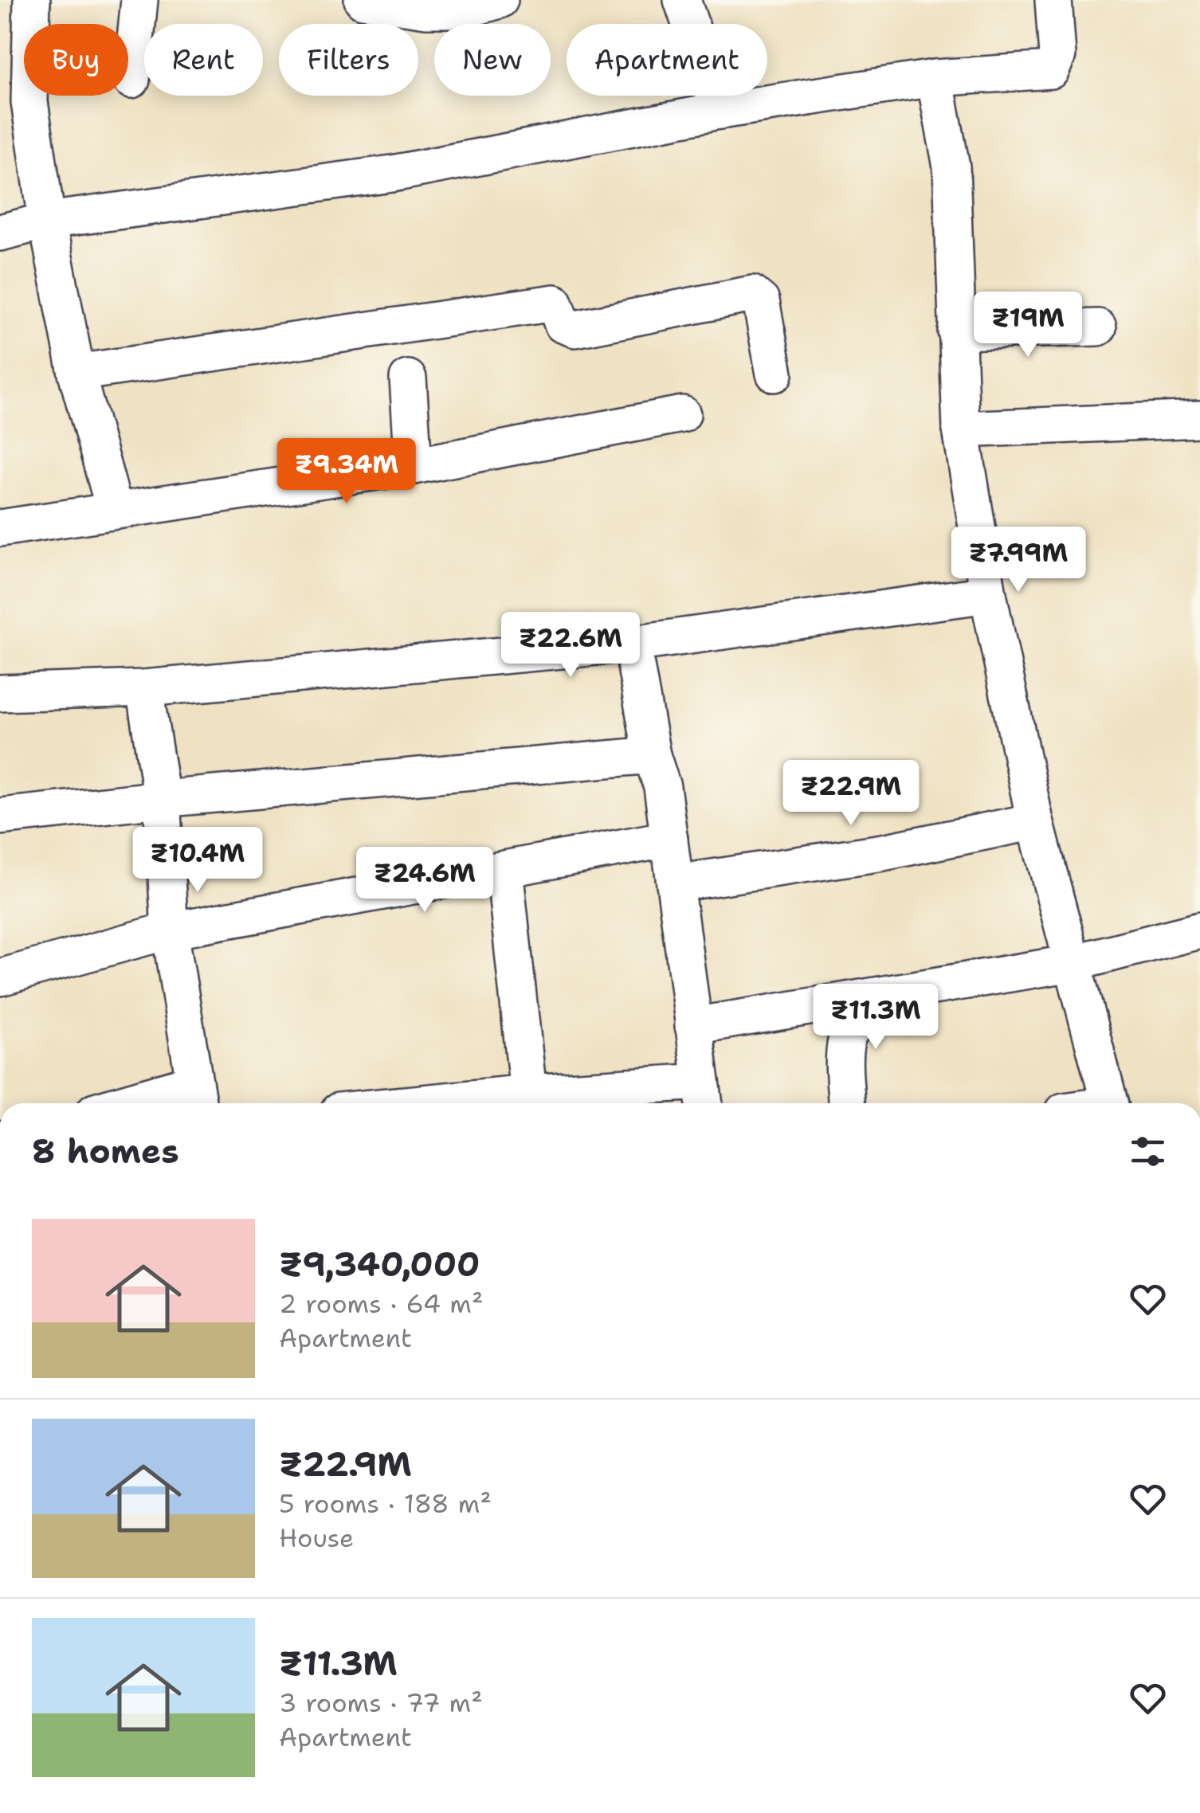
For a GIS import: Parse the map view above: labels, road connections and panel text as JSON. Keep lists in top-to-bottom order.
{
  "page": {
    "chip": [
      "Buy",
      "Rent",
      "Filters",
      "New",
      "Apartment"
    ],
    "price": [
      "₹19M",
      "₹9.34M",
      "₹7.99M",
      "₹22.6M",
      "₹22.9M",
      "₹10.4M",
      "₹24.6M",
      "₹11.3M"
    ],
    "heading": "8 homes",
    "list": [
      {
        "name": "₹9,340,000",
        "note": "2 rooms · 64 m² · Apartment"
      },
      {
        "name": "₹22.9M",
        "note": "5 rooms · 188 m² · House"
      },
      {
        "name": "₹11.3M",
        "note": "3 rooms · 77 m² · Apartment"
      }
    ]
  }
}
